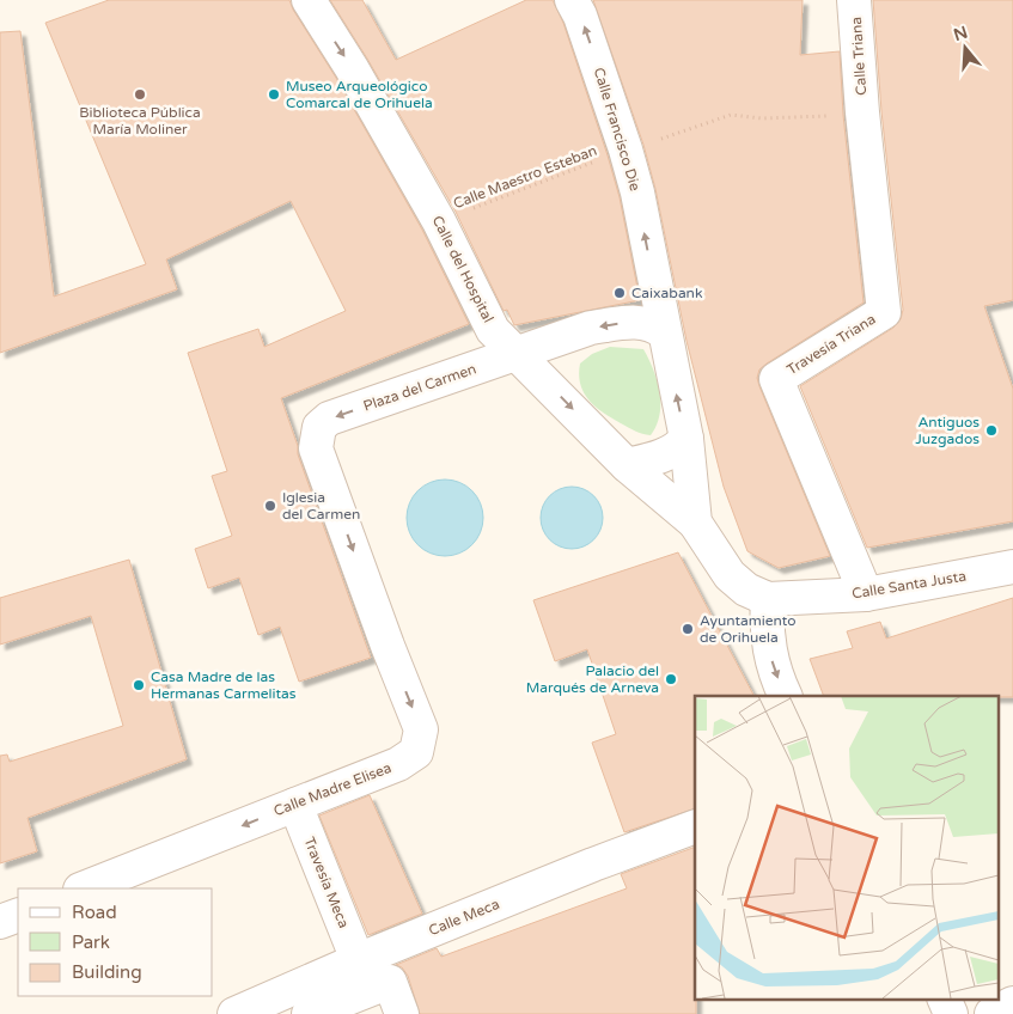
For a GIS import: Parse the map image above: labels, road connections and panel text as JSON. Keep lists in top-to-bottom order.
{
  "streets": {
    "street": [
      "Calle Triana",
      "Calle Francisco Die",
      "Calle del Hospital",
      "Travesía Triana",
      "Plaza del Carmen",
      "Calle Santa Justa",
      "Calle Madre Elisea",
      "Travesía Meca",
      "Calle Meca"
    ],
    "path": ["Calle Maestro Esteban"]
  },
  "crossings": [
    ["Calle Triana", "Calle Maestro Esteban"],
    ["Calle Triana", "Travesía Triana"],
    ["Calle Francisco Die", "Calle Maestro Esteban"],
    ["Calle Francisco Die", "Calle del Hospital"],
    ["Calle Francisco Die", "Plaza del Carmen"],
    ["Calle Maestro Esteban", "Calle del Hospital"],
    ["Calle Maestro Esteban", "Travesía Triana"],
    ["Calle del Hospital", "Plaza del Carmen"],
    ["Travesía Triana", "Calle Santa Justa"],
    ["Plaza del Carmen", "Calle Madre Elisea"],
    ["Calle Madre Elisea", "Travesía Meca"],
    ["Travesía Meca", "Calle Meca"]
  ],
  "one_way": ["Calle Francisco Die", "Calle del Hospital", "Plaza del Carmen"],
  "places": [
    "Biblioteca Pública María Moliner",
    "Museo Arqueológico Comarcal de Orihuela",
    "Caixabank",
    "Antiguos Juzgados",
    "Iglesia del Carmen",
    "Ayuntamiento de Orihuela",
    "Palacio del Marqués de Arneva",
    "Casa Madre de las Hermanas Carmelitas"
  ],
  "legend": ["Road", "Park", "Building"],
  "north": "top"
}
